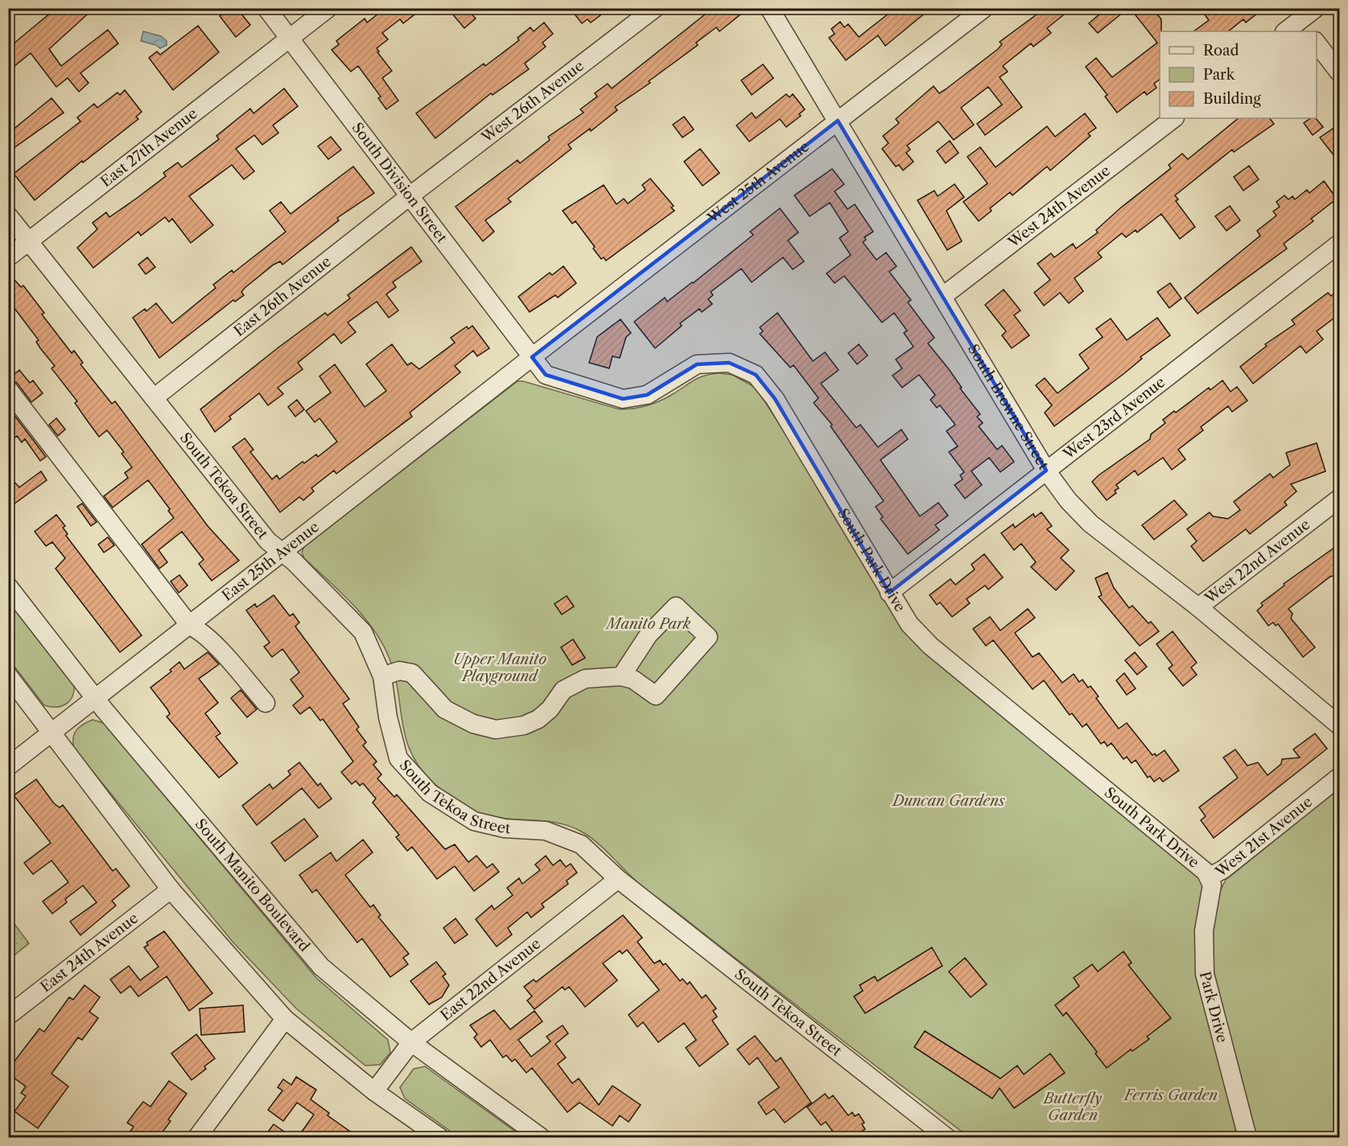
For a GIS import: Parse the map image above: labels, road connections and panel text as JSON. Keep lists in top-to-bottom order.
{
  "streets": {
    "street": [
      "West 26th Avenue",
      "East 27th Avenue",
      "South Division Street",
      "West 25th Avenue",
      "West 24th Avenue",
      "East 26th Avenue",
      "South Browne Street",
      "West 23rd Avenue",
      "South Tekoa Street",
      "South Park Drive",
      "West 22nd Avenue",
      "East 25th Avenue",
      "West 21st Avenue",
      "South Manito Boulevard",
      "East 24th Avenue",
      "East 22nd Avenue",
      "Park Drive"
    ]
  },
  "crossings": [
    ["West 26th Avenue", "South Division Street"],
    ["West 26th Avenue", "East 26th Avenue"],
    ["East 27th Avenue", "South Division Street"],
    ["East 27th Avenue", "South Tekoa Street"],
    ["South Division Street", "West 25th Avenue"],
    ["South Division Street", "East 26th Avenue"],
    ["South Division Street", "South Park Drive"],
    ["South Division Street", "East 25th Avenue"],
    ["West 25th Avenue", "South Browne Street"],
    ["West 25th Avenue", "South Park Drive"],
    ["West 25th Avenue", "East 25th Avenue"],
    ["West 24th Avenue", "South Browne Street"],
    ["East 26th Avenue", "South Tekoa Street"],
    ["South Browne Street", "West 23rd Avenue"],
    ["South Browne Street", "West 22nd Avenue"],
    ["West 23rd Avenue", "South Park Drive"],
    ["South Tekoa Street", "East 25th Avenue"],
    ["South Tekoa Street", "East 22nd Avenue"],
    ["South Park Drive", "East 25th Avenue"],
    ["South Park Drive", "West 21st Avenue"],
    ["South Park Drive", "Park Drive"],
    ["East 25th Avenue", "South Manito Boulevard"],
    ["West 21st Avenue", "Park Drive"],
    ["South Manito Boulevard", "East 22nd Avenue"]
  ],
  "parks": [
    "Manito Park",
    "Upper Manito Playground",
    "Duncan Gardens",
    "Ferris Garden",
    "Butterfly Garden"
  ],
  "legend": ["Road", "Park", "Building"]
}
